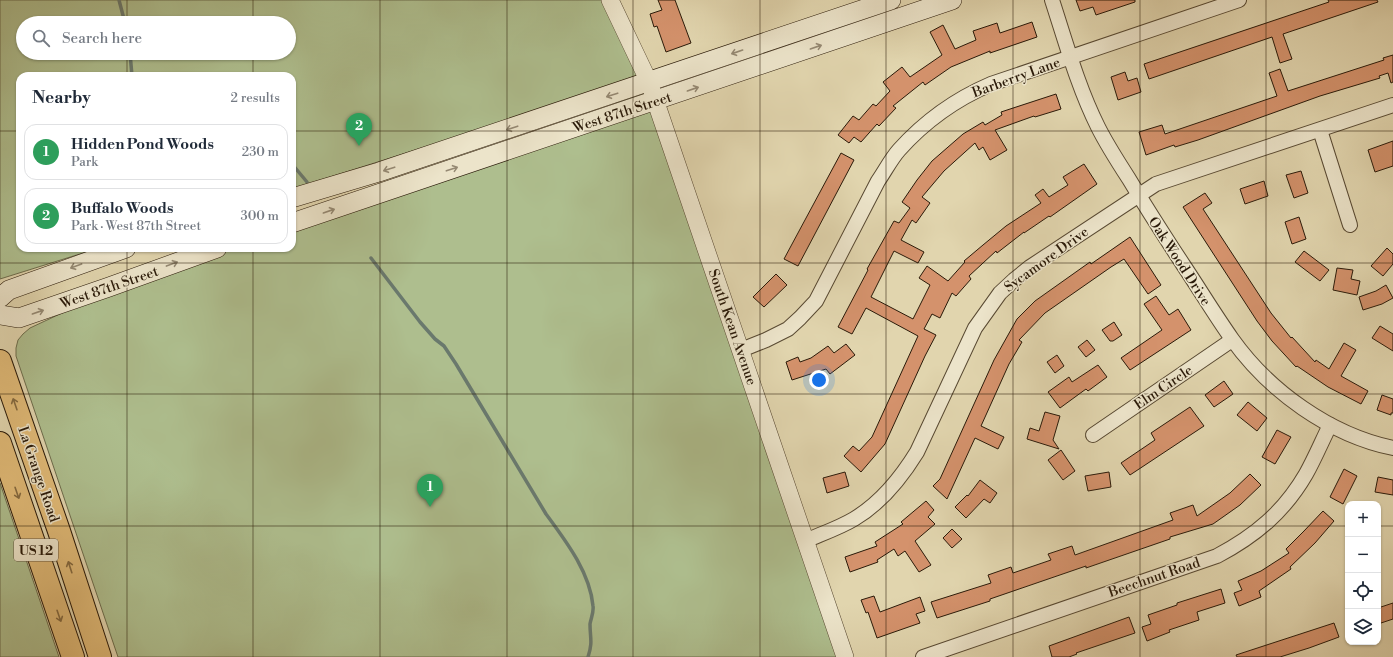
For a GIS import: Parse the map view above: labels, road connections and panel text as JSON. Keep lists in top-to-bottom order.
{
  "streets": {
    "highway": ["La Grange Road", "US 12"],
    "main road": ["West 87th Street"],
    "street": [
      "Barberry Lane",
      "Sycamore Drive",
      "Oak Wood Drive",
      "South Kean Avenue",
      "Elm Circle",
      "Beechnut Road"
    ]
  },
  "crossings": [
    ["Barberry Lane", "Oak Wood Drive"],
    ["Barberry Lane", "South Kean Avenue"],
    ["West 87th Street", "South Kean Avenue"],
    ["Sycamore Drive", "Oak Wood Drive"],
    ["Sycamore Drive", "South Kean Avenue"],
    ["Oak Wood Drive", "Elm Circle"],
    ["Oak Wood Drive", "Beechnut Road"]
  ],
  "page": {
    "search": "Search here",
    "heading": ["Nearby", "2 results"],
    "pins": ["2", "1"],
    "list": [
      {
        "mark": "1",
        "name": "Hidden Pond Woods",
        "note": "Park",
        "value": "230 m"
      },
      {
        "mark": "2",
        "name": "Buffalo Woods",
        "note": "Park · West 87th Street",
        "value": "300 m"
      }
    ],
    "map_buttons": ["+", "−"]
  }
}
